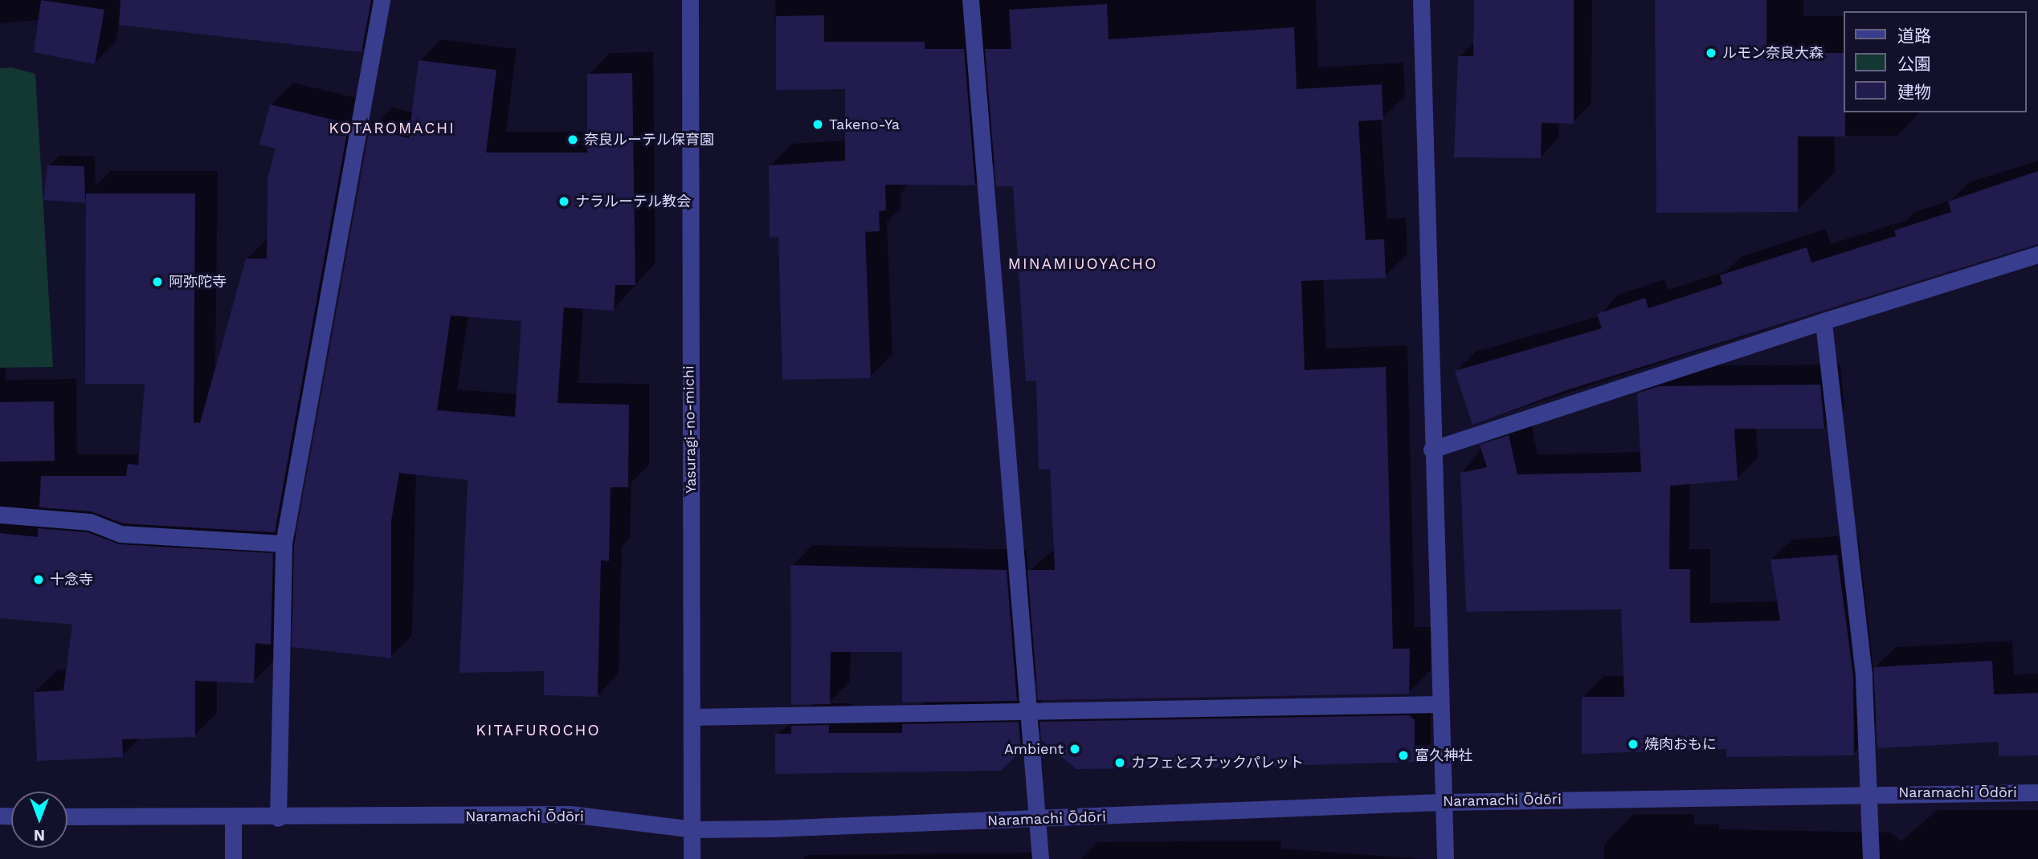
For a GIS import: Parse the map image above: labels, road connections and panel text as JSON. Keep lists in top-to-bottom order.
{
  "streets": {
    "street": ["Yasuragi-no-michi", "Naramachi Ōdōri"]
  },
  "crossings": [
    ["Yasuragi-no-michi", "Naramachi Ōdōri"]
  ],
  "districts": ["KOTAROMACHI", "MINAMIUOYACHO", "KITAFUROCHO"],
  "places": [
    "ルモン奈良大森",
    "Takeno-Ya",
    "奈良ルーテル保育園",
    "ナラルーテル教会",
    "阿弥陀寺",
    "十念寺",
    "焼肉おもに",
    "Ambient",
    "富久神社",
    "カフェとスナックパレット"
  ],
  "legend": ["道路", "公園", "建物"],
  "north": "bottom"
}
